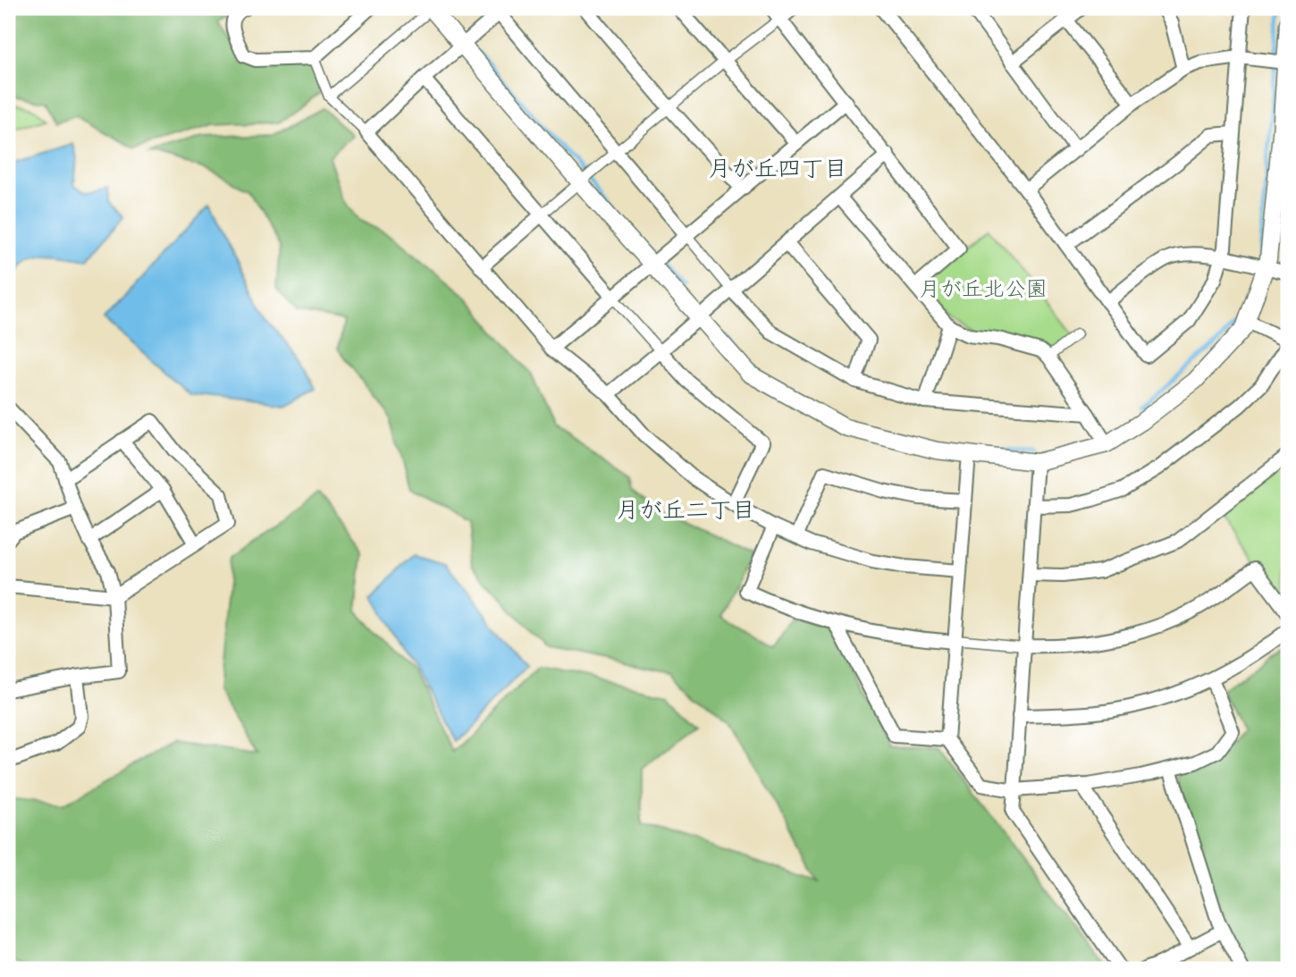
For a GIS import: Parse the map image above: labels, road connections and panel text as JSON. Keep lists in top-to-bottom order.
{
  "districts": ["月が丘四丁目", "月が丘二丁目"],
  "parks": ["月が丘北公園"]
}
